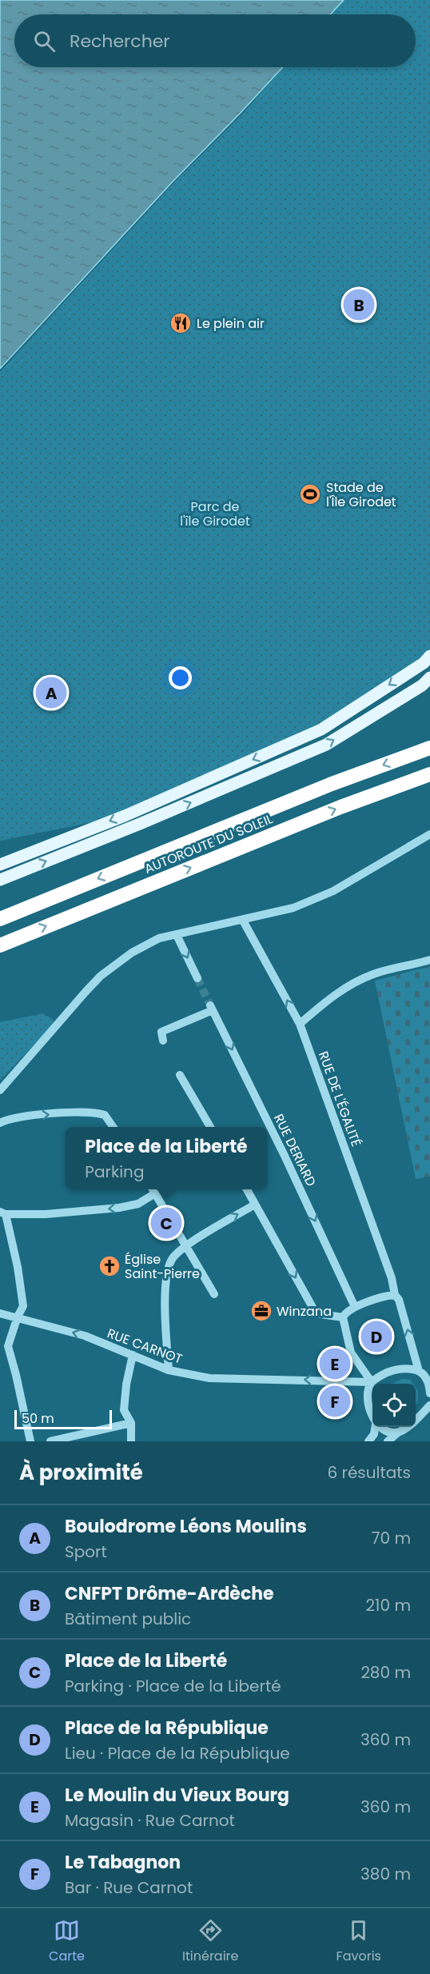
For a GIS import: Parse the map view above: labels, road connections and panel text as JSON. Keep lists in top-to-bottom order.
{
  "streets": {
    "highway": ["AUTOROUTE DU SOLEIL"],
    "street": ["RUE DE L'ÉGALITÉ", "RUE DERIARD", "RUE CARNOT"]
  },
  "one_way": ["RUE CARNOT"],
  "parks": ["Parc de l'île Girodet"],
  "places": {
    "restaurant": ["Le plein air"],
    "sports": ["Stade de l'Île Girodet"],
    "church": ["Église Saint-Pierre"],
    "office": ["Winzana"]
  },
  "scale_bar": "50 m",
  "page": {
    "search": "Rechercher",
    "pins": [
      "B",
      "A",
      "C",
      "D",
      "E",
      "F"
    ],
    "popup": ["Place de la Liberté", "Parking"],
    "scale": "50 m",
    "heading": ["À proximité", "6 résultats"],
    "list": [
      {
        "mark": "A",
        "name": "Boulodrome Léons Moulins",
        "note": "Sport",
        "value": "70 m"
      },
      {
        "mark": "B",
        "name": "CNFPT Drôme-Ardèche",
        "note": "Bâtiment public",
        "value": "210 m"
      },
      {
        "mark": "C",
        "name": "Place de la Liberté",
        "note": "Parking · Place de la Liberté",
        "value": "280 m"
      },
      {
        "mark": "D",
        "name": "Place de la République",
        "note": "Lieu · Place de la République",
        "value": "360 m"
      },
      {
        "mark": "E",
        "name": "Le Moulin du Vieux Bourg",
        "note": "Magasin · Rue Carnot",
        "value": "360 m"
      },
      {
        "mark": "F",
        "name": "Le Tabagnon",
        "note": "Bar · Rue Carnot",
        "value": "380 m"
      }
    ],
    "nav": ["Carte", "Itinéraire", "Favoris"]
  }
}
